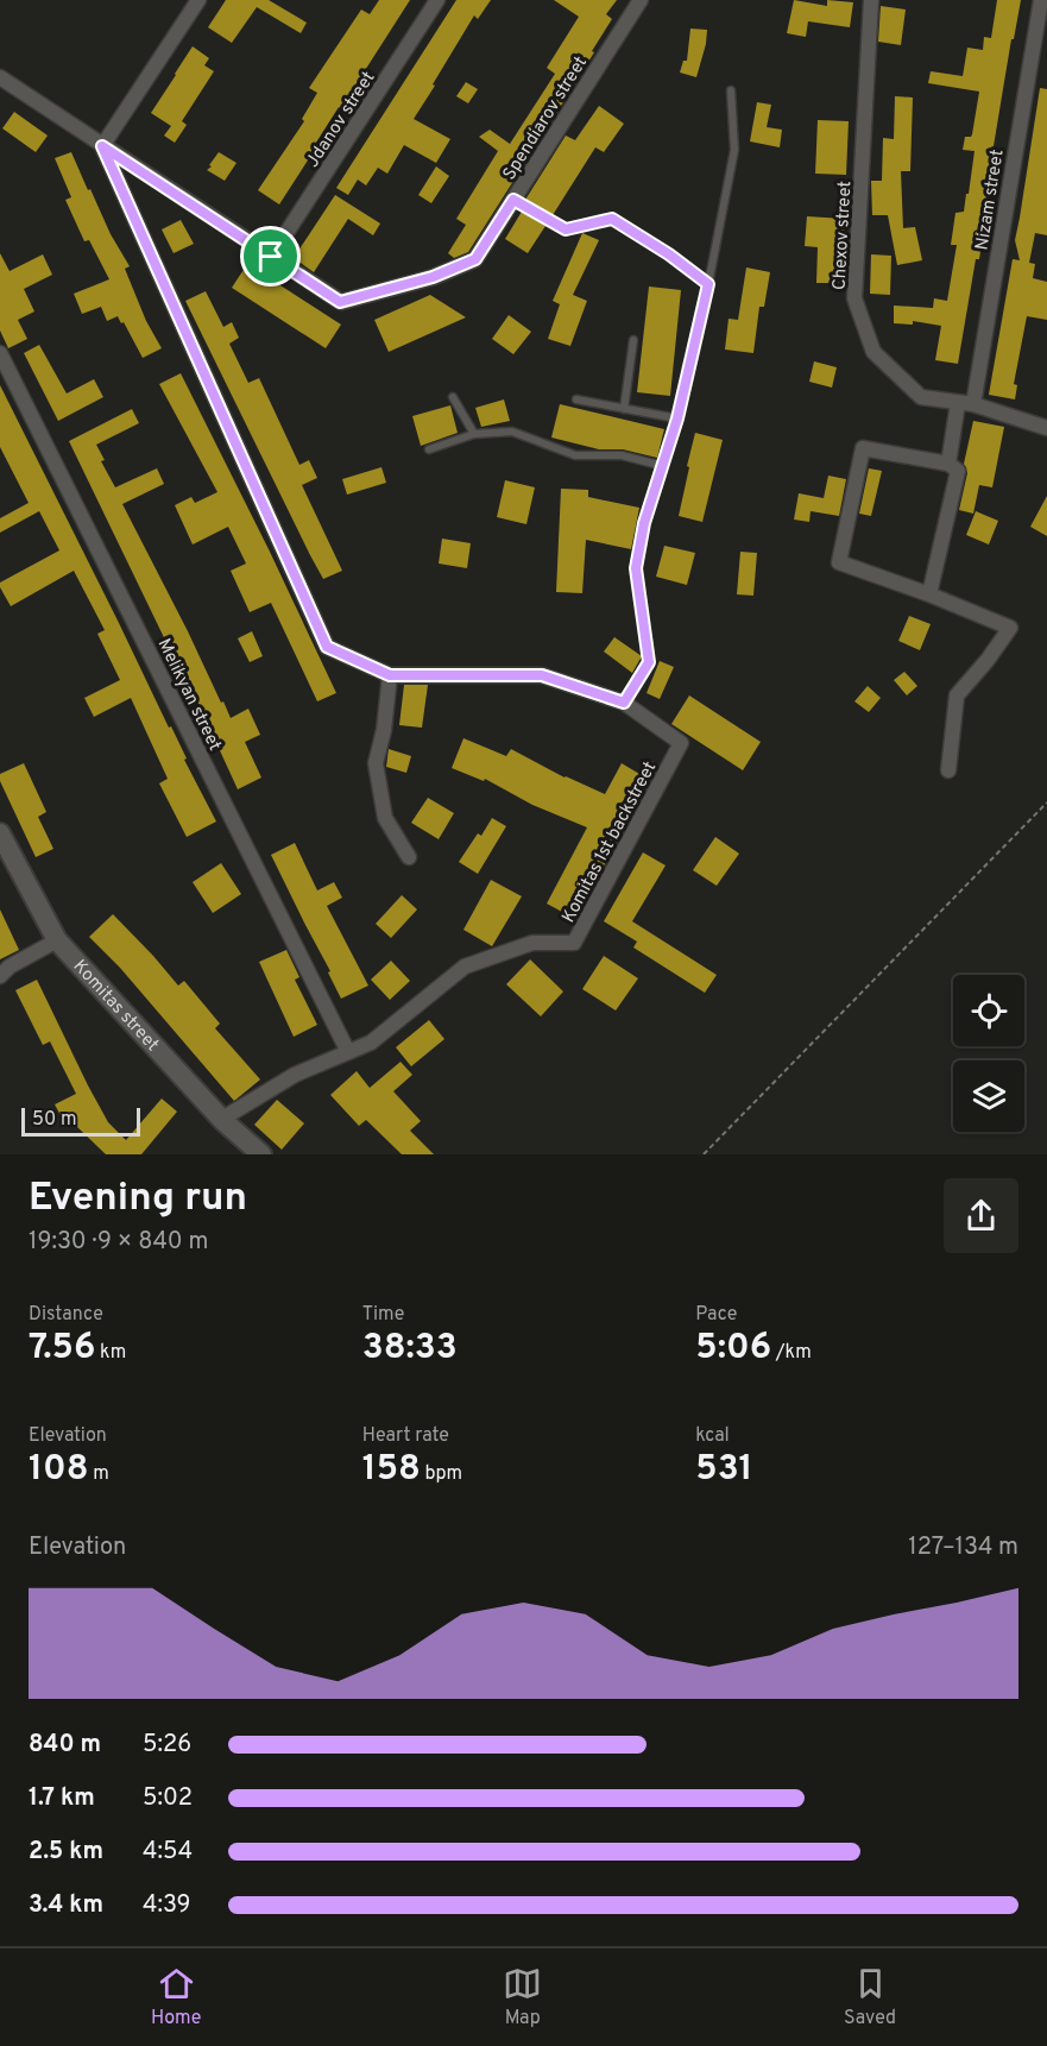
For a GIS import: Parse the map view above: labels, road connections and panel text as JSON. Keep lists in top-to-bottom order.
{
  "streets": {
    "main road": ["Komitas street"],
    "street": [
      "Spendiarov street",
      "Jdanov street",
      "Nizam street",
      "Chexov street",
      "Melikyan street",
      "Komitas 1st backstreet"
    ]
  },
  "crossings": [
    ["Spendiarov street", "Jdanov street"],
    ["Nizam street", "Chexov street"],
    ["Melikyan street", "Komitas 1st backstreet"],
    ["Komitas 1st backstreet", "Komitas street"]
  ],
  "scale_bar": "50 m",
  "page": {
    "scale": "50 m",
    "heading": ["Evening run", "19:30 · 9 × 840 m"],
    "stats": [
      ["Distance", "7.56 km"],
      ["Time", "38:33"],
      ["Pace", "5:06 /km"],
      ["Elevation", "108 m"],
      ["Heart rate", "158 bpm"],
      ["kcal", "531"]
    ],
    "chart": ["Elevation", "127–134 m"],
    "list": [
      {
        "name": "840 m",
        "note": "5:26"
      },
      {
        "name": "1.7 km",
        "note": "5:02"
      },
      {
        "name": "2.5 km",
        "note": "4:54"
      },
      {
        "name": "3.4 km",
        "note": "4:39"
      }
    ],
    "tabs": ["Home", "Map", "Saved"]
  }
}
